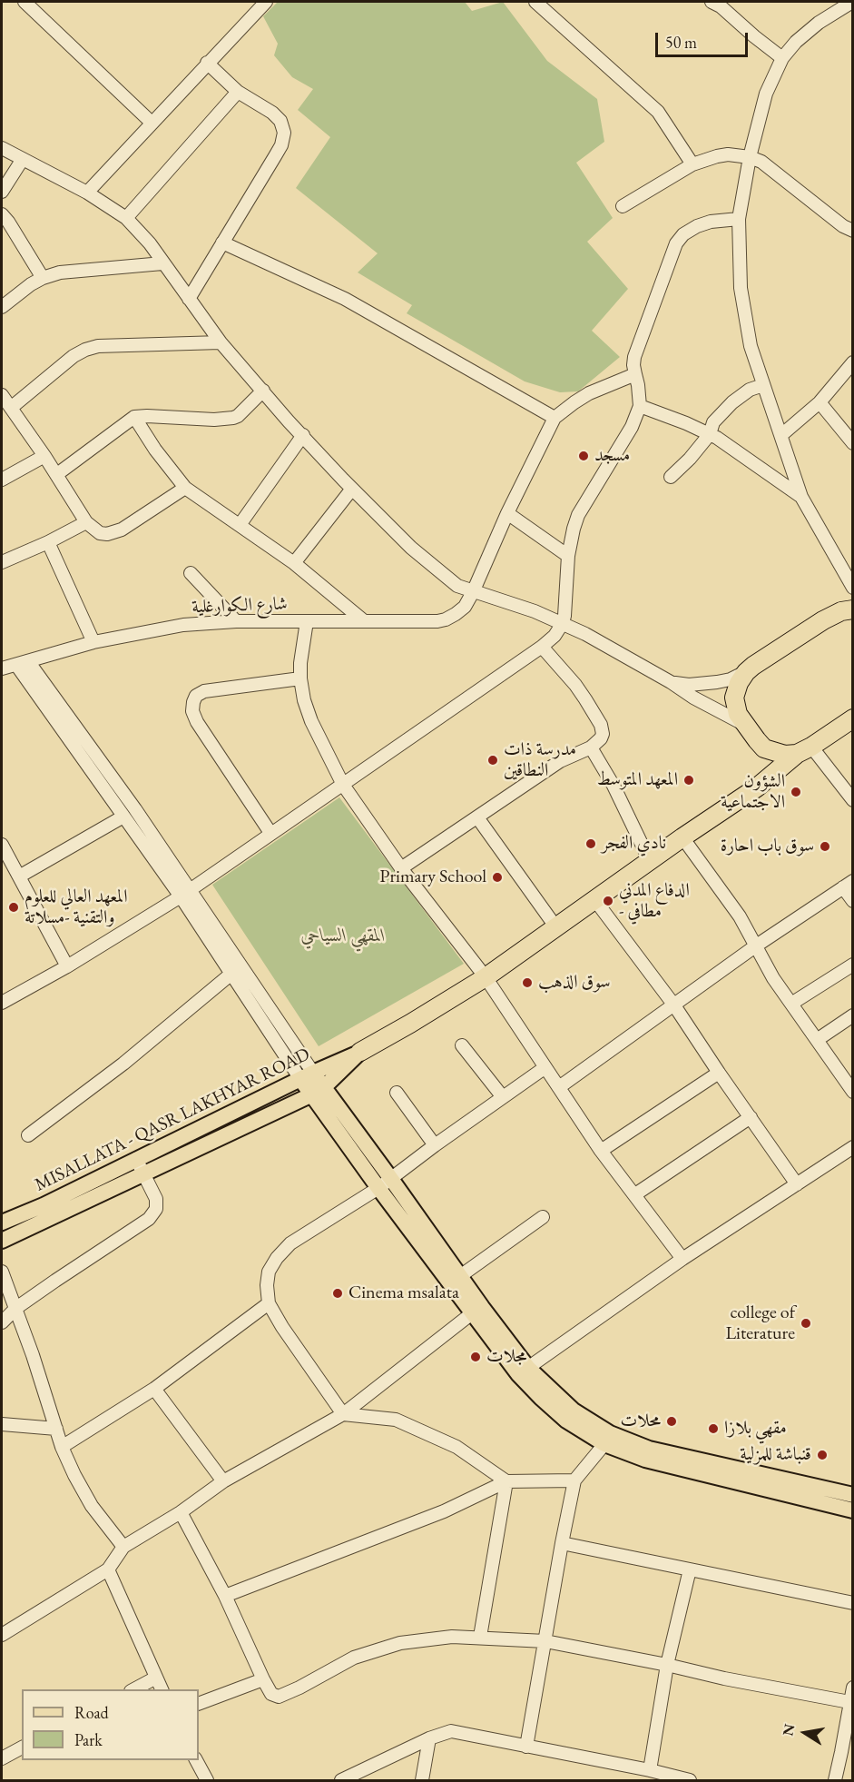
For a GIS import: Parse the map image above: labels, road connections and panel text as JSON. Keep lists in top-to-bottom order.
{
  "streets": {
    "main road": ["MISALLATA - QASR LAKHYAR ROAD"],
    "street": ["شارع الكوارغلية"]
  },
  "parks": ["المقهي السياحي"],
  "places": [
    "مسجد",
    "مدرسة ذات النطاقين",
    "المعهد المتوسط",
    "الشؤون الاجتماعية",
    "نادي الفجر",
    "سوق باب احارة",
    "Primary School",
    "الدفاع المدني - مطافي",
    "المعهد العالي للعلوم والتقنية -مسلاتة",
    "سوق الذهب",
    "Cinema msalata",
    "college of Literature",
    "مجلات",
    "محلات",
    "مقهي بلازا",
    "قنباشة للمزلية"
  ],
  "legend": ["Road", "Park"],
  "scale_bar": "50 m",
  "north": "left"
}
